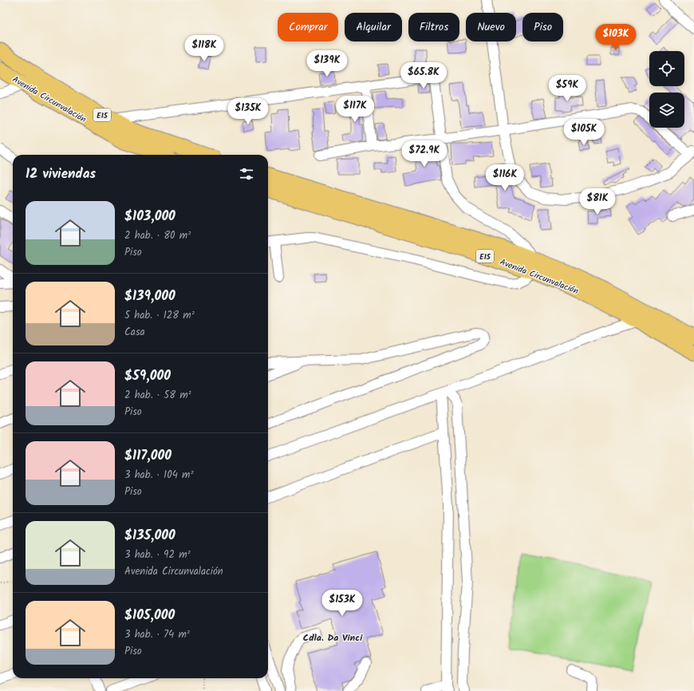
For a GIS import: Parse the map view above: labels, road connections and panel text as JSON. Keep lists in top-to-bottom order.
{
  "streets": {
    "highway": ["Avenida Circunvalación", "E15"]
  },
  "districts": ["Cdla. Da Vinci"],
  "page": {
    "chip": [
      "Comprar",
      "Alquilar",
      "Filtros",
      "Nuevo",
      "Piso"
    ],
    "price": [
      "$103K",
      "$118K",
      "$139K",
      "$65.8K",
      "$59K",
      "$117K",
      "$135K",
      "$105K",
      "$72.9K",
      "$116K",
      "$81K",
      "$153K"
    ],
    "heading": "12 viviendas",
    "list": [
      {
        "name": "$103,000",
        "note": "2 hab. · 80 m² · Piso"
      },
      {
        "name": "$139,000",
        "note": "5 hab. · 128 m² · Casa"
      },
      {
        "name": "$59,000",
        "note": "2 hab. · 58 m² · Piso"
      },
      {
        "name": "$117,000",
        "note": "3 hab. · 104 m² · Piso"
      },
      {
        "name": "$135,000",
        "note": "3 hab. · 92 m² · Avenida Circunvalación"
      },
      {
        "name": "$105,000",
        "note": "3 hab. · 74 m² · Piso"
      }
    ]
  }
}
